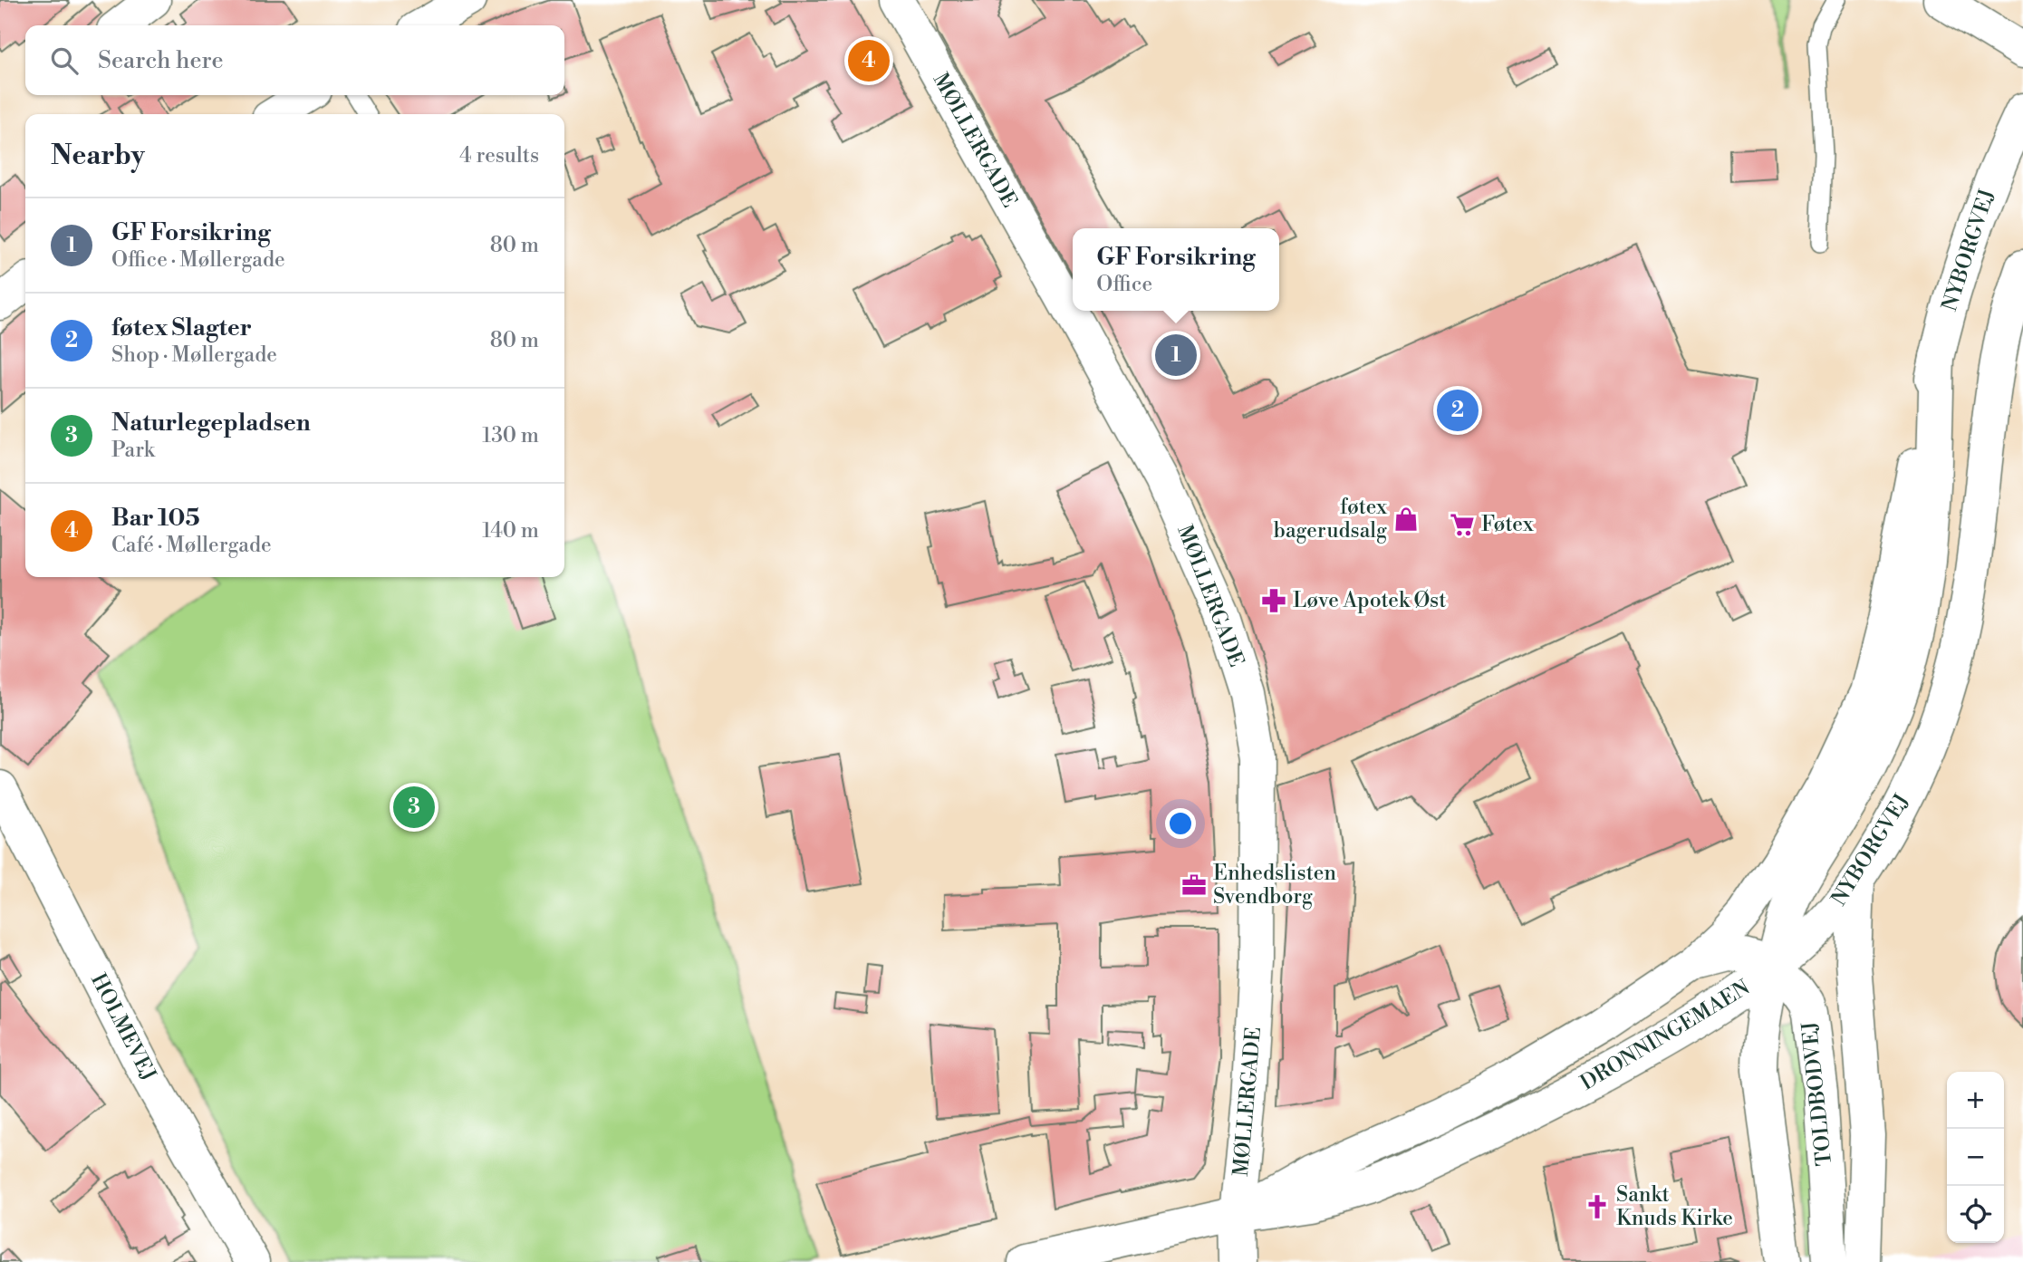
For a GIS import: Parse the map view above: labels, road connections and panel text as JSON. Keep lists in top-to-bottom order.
{
  "streets": {
    "street": [
      "MØLLERGADE",
      "NYBORGVEJ",
      "HOLMEVEJ",
      "DRONNINGEMAEN",
      "TOLDBODVEJ"
    ]
  },
  "crossings": [
    ["MØLLERGADE", "DRONNINGEMAEN"],
    ["NYBORGVEJ", "DRONNINGEMAEN"],
    ["NYBORGVEJ", "TOLDBODVEJ"],
    ["DRONNINGEMAEN", "TOLDBODVEJ"]
  ],
  "places": {
    "shop": ["føtex bagerudsalg"],
    "supermarket": ["Føtex"],
    "pharmacy": ["Løve Apotek Øst"],
    "office": ["Enhedslisten Svendborg"],
    "church": ["Sankt Knuds Kirke"]
  },
  "page": {
    "search": "Search here",
    "pins": [
      "4",
      "1",
      "2",
      "3"
    ],
    "heading": ["Nearby", "4 results"],
    "list": [
      {
        "mark": "1",
        "name": "GF Forsikring",
        "note": "Office · Møllergade",
        "value": "80 m"
      },
      {
        "mark": "2",
        "name": "føtex Slagter",
        "note": "Shop · Møllergade",
        "value": "80 m"
      },
      {
        "mark": "3",
        "name": "Naturlegepladsen",
        "note": "Park",
        "value": "130 m"
      },
      {
        "mark": "4",
        "name": "Bar 105",
        "note": "Café · Møllergade",
        "value": "140 m"
      }
    ],
    "popup": ["GF Forsikring", "Office"],
    "map_buttons": ["+", "−"]
  }
}
